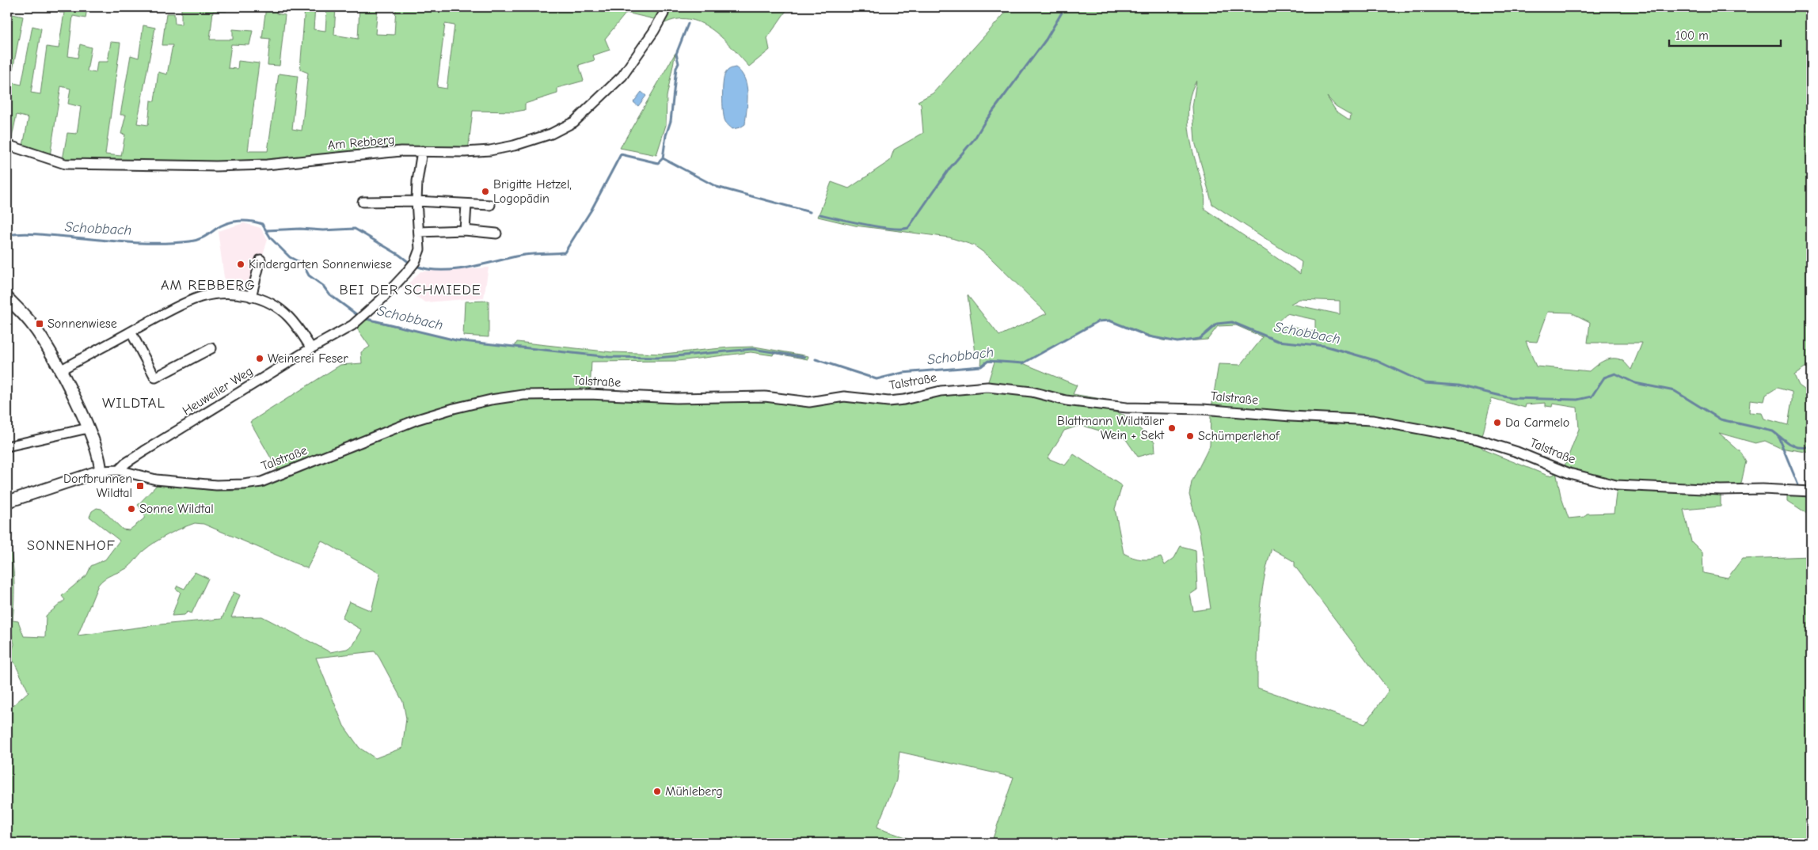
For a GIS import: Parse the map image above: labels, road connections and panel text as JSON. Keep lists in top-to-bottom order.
{
  "streets": {
    "street": ["Am Rebberg", "Talstraße", "Heuweiler Weg"]
  },
  "crossings": [
    ["Am Rebberg", "Heuweiler Weg"],
    ["Talstraße", "Heuweiler Weg"]
  ],
  "districts": [
    "AM REBBERG",
    "BEI DER SCHMIEDE",
    "WILDTAL",
    "SONNENHOF"
  ],
  "water": ["Schobbach"],
  "places": {
    "other": [
      "Brigitte Hetzel, Logopädin",
      "Kindergarten Sonnenwiese",
      "Weinerei Feser",
      "Da Carmelo",
      "Blattmann Wildtäler Wein + Sekt",
      "Schümperlehof",
      "Sonne Wildtal",
      "Mühleberg"
    ],
    "transit": ["Sonnenwiese", "Dorfbrunnen Wildtal"]
  },
  "scale_bar": "100 m"
}
